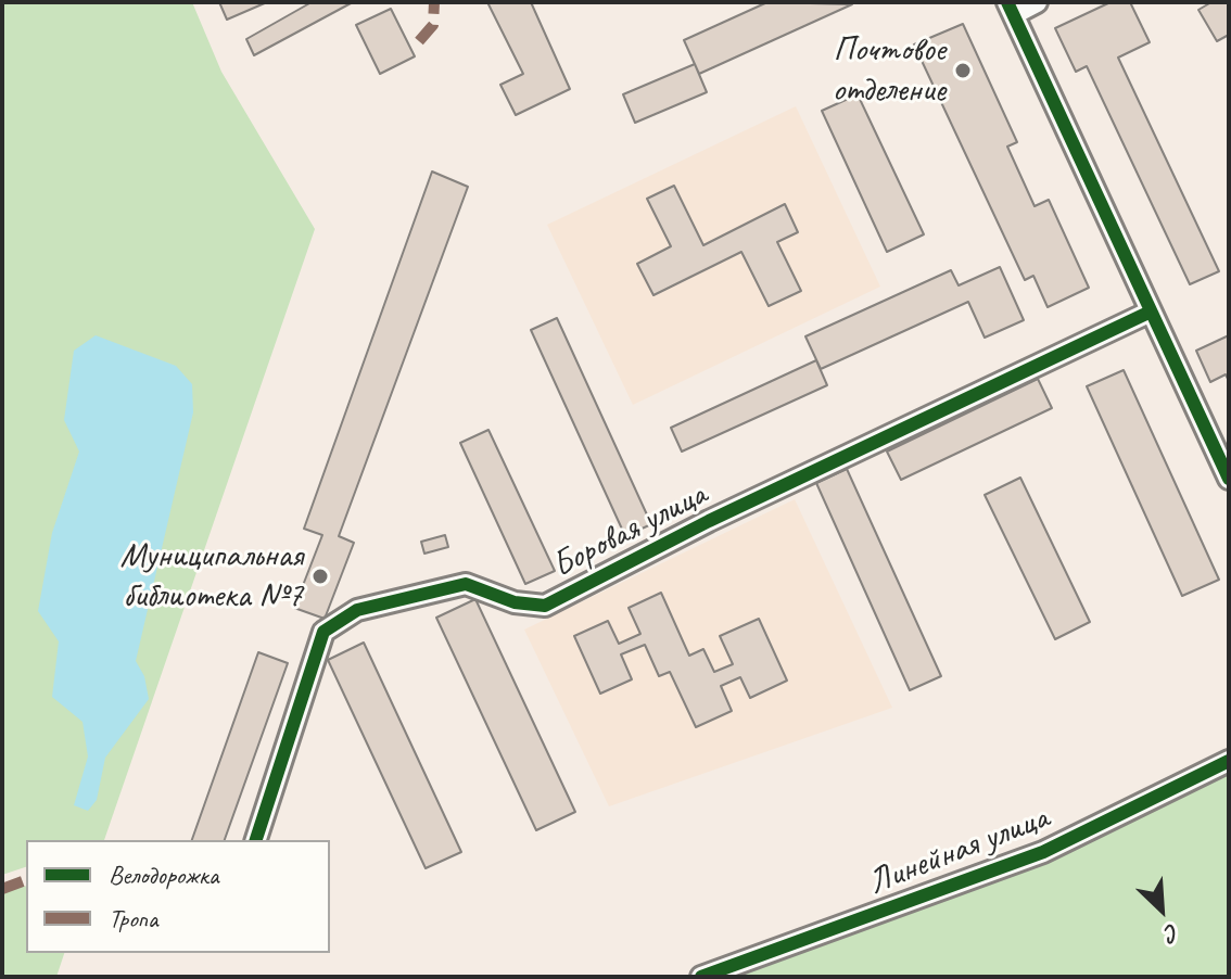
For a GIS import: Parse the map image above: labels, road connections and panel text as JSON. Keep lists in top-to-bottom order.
{
  "streets": {
    "street": ["Боровая улица", "Линейная улица"]
  },
  "places": ["Почтовое отделение", "Муниципальная библиотека №7"],
  "legend": ["Велодорожка", "Тропа"],
  "north": "bottom right"
}
